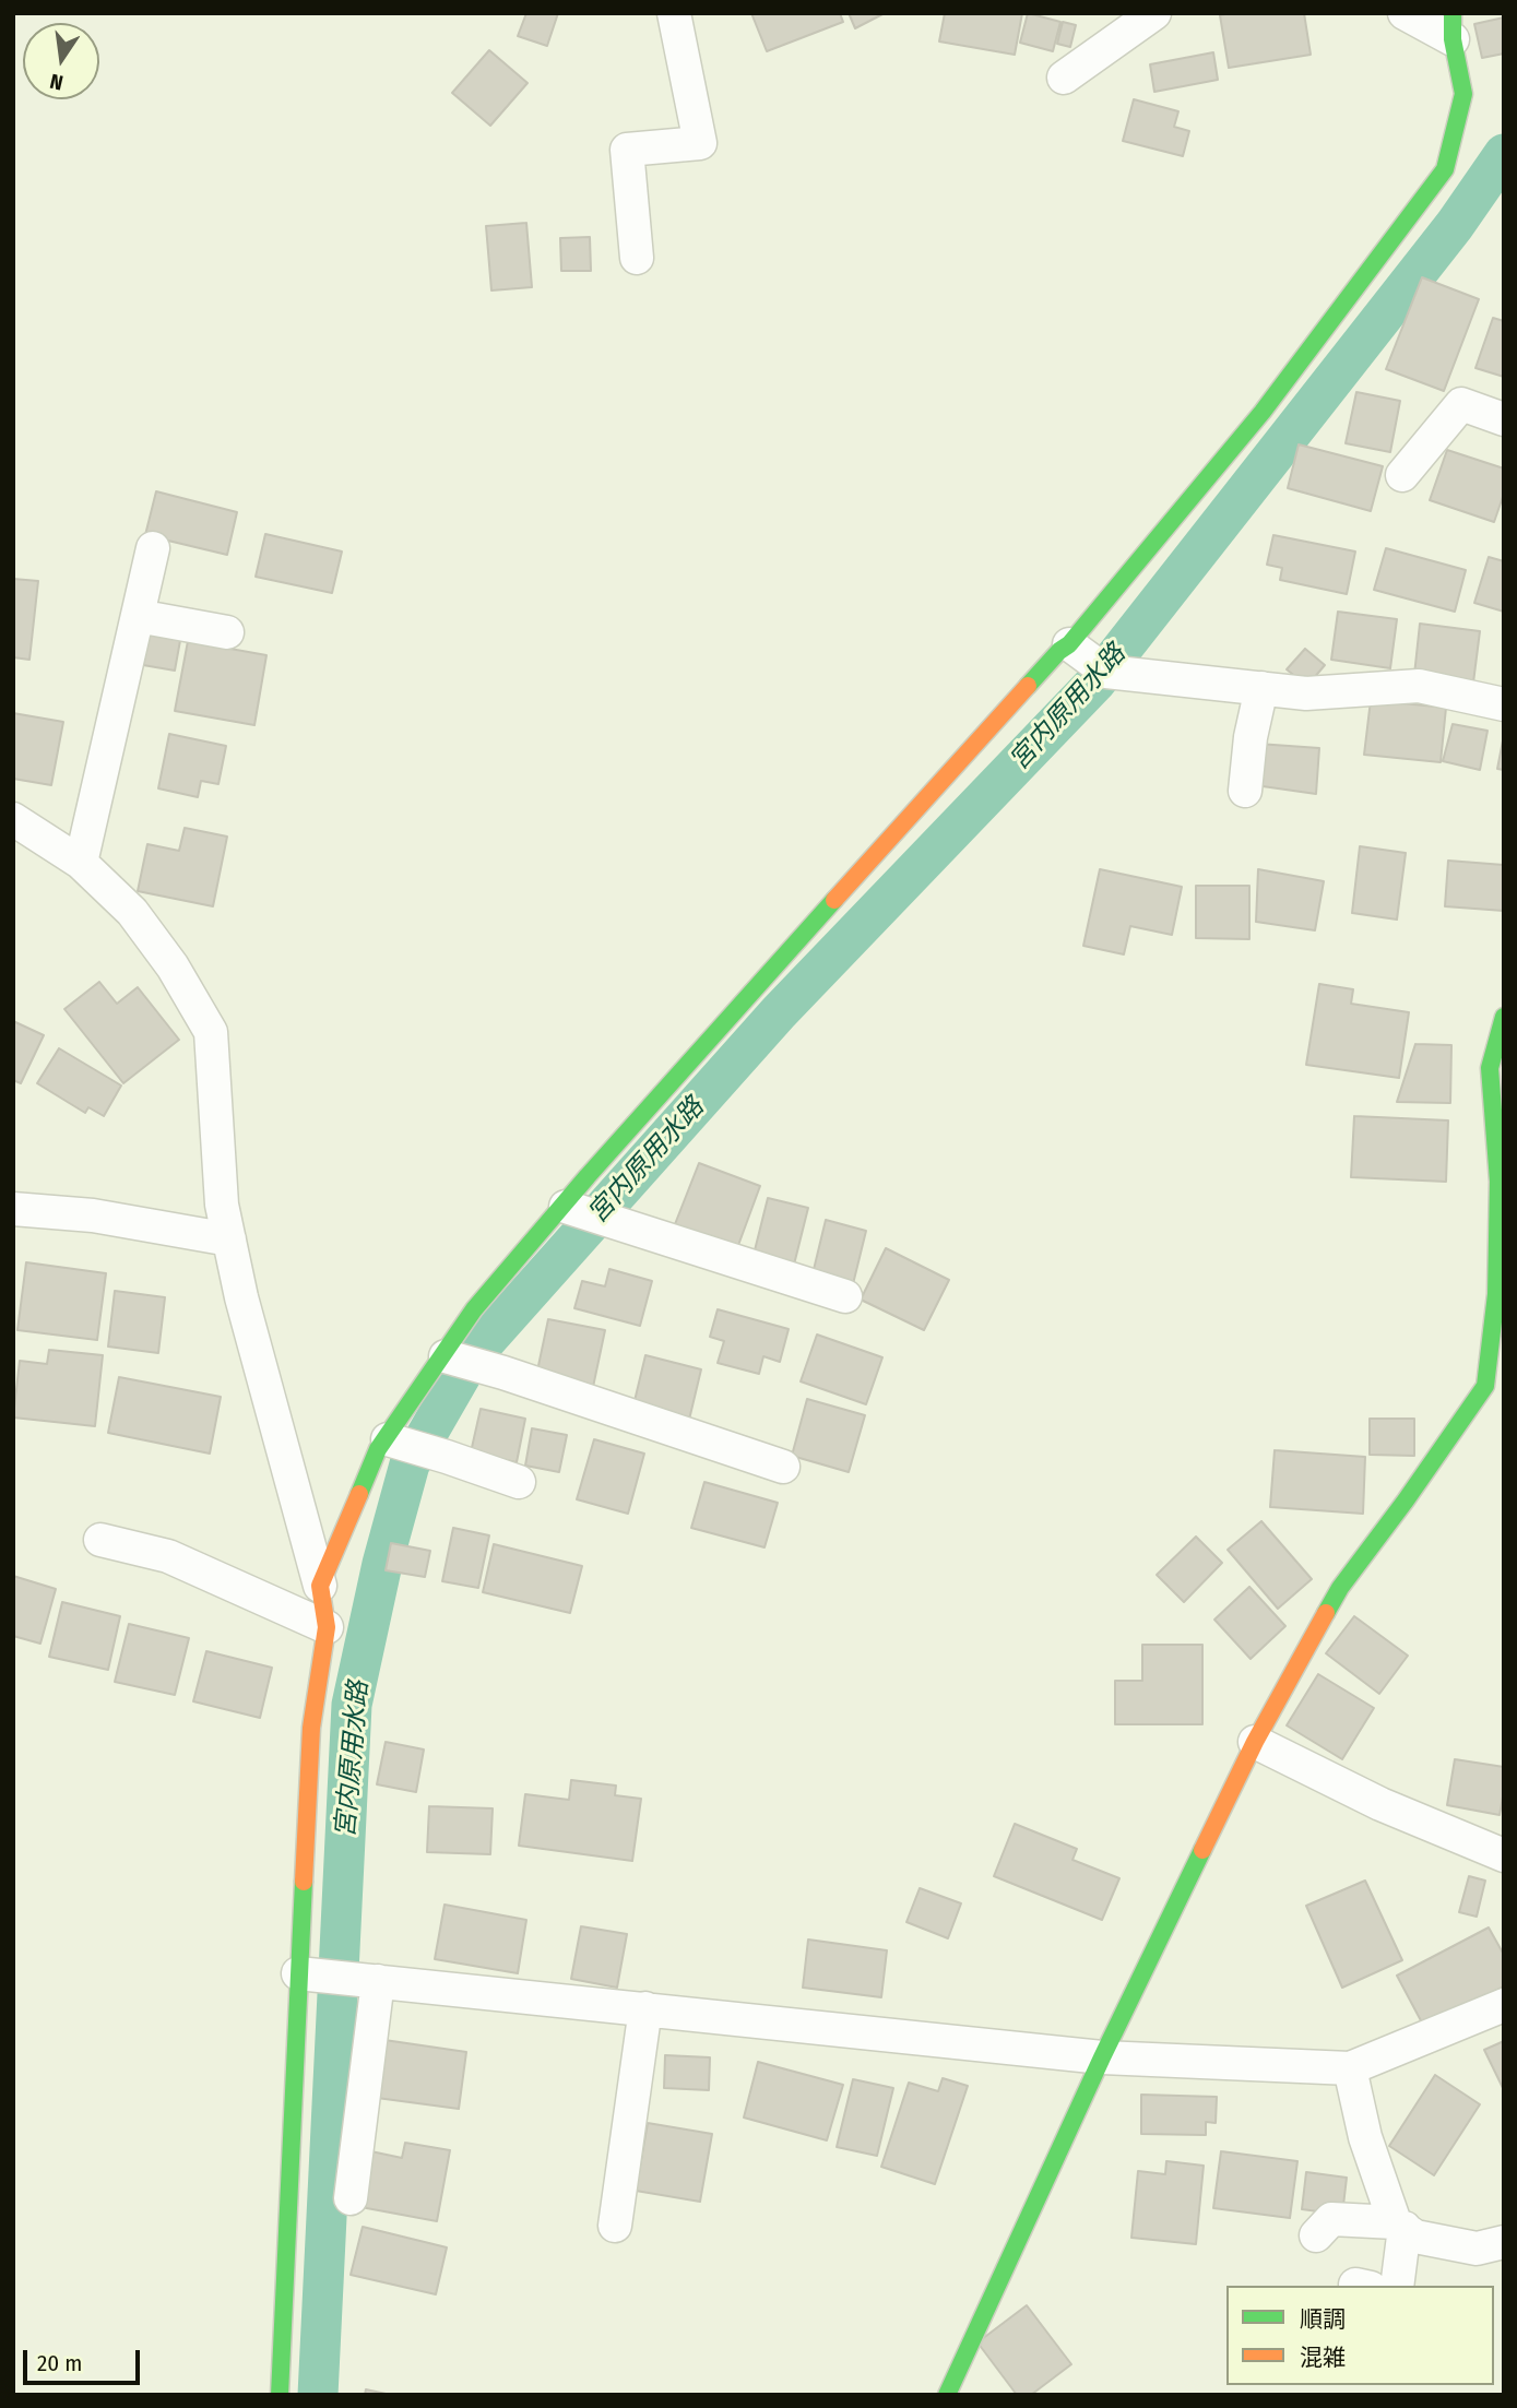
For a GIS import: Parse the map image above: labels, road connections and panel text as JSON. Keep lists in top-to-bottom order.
{
  "water": ["宮内原用水路"],
  "legend": ["順調", "混雑"],
  "scale_bar": "20 m",
  "north": "bottom"
}
